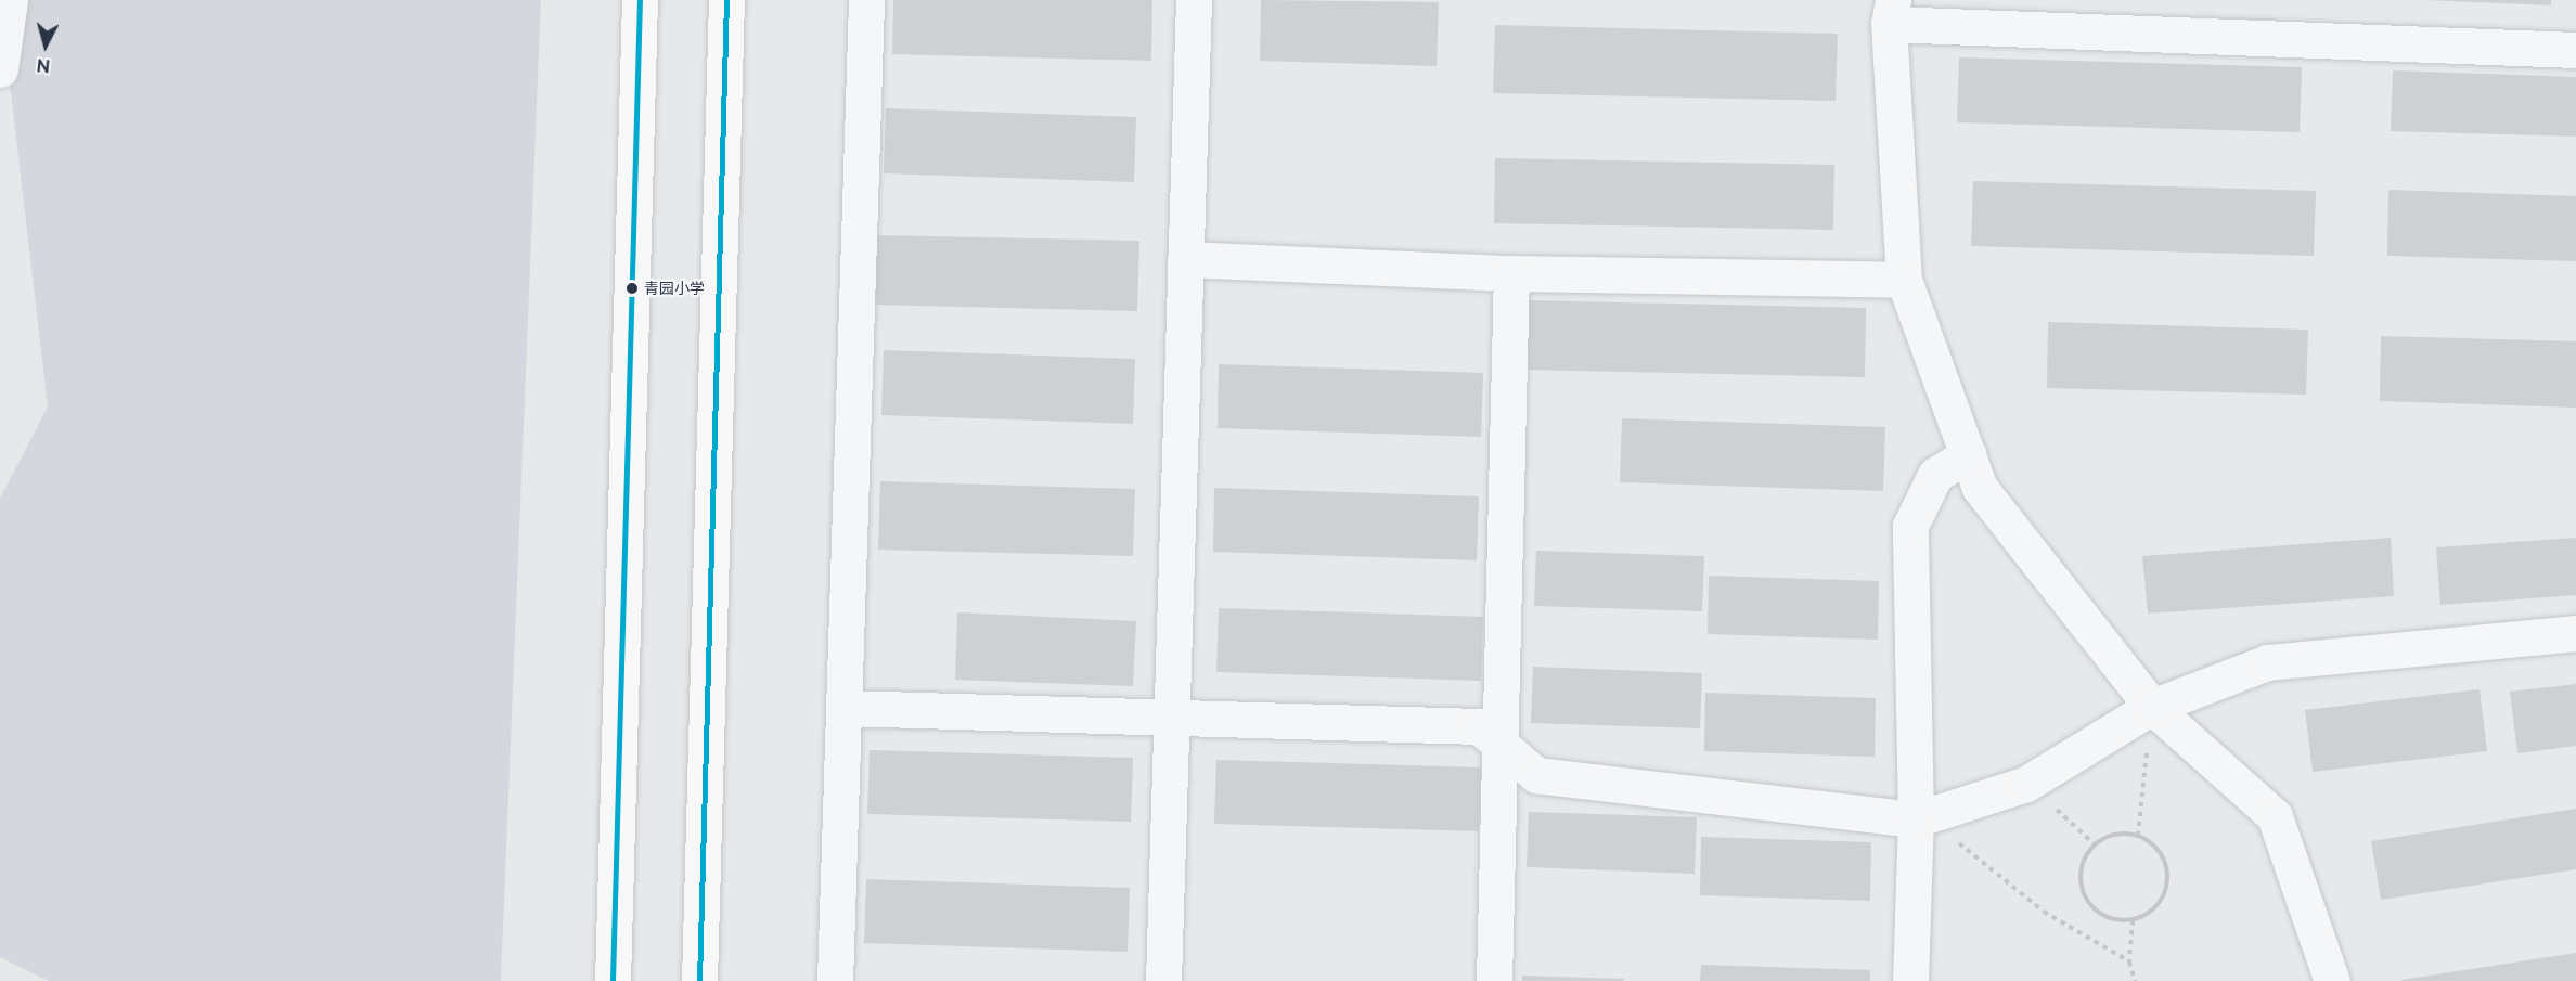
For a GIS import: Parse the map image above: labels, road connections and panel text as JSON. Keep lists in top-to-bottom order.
{
  "places": ["青园小学"],
  "north": "bottom"
}
